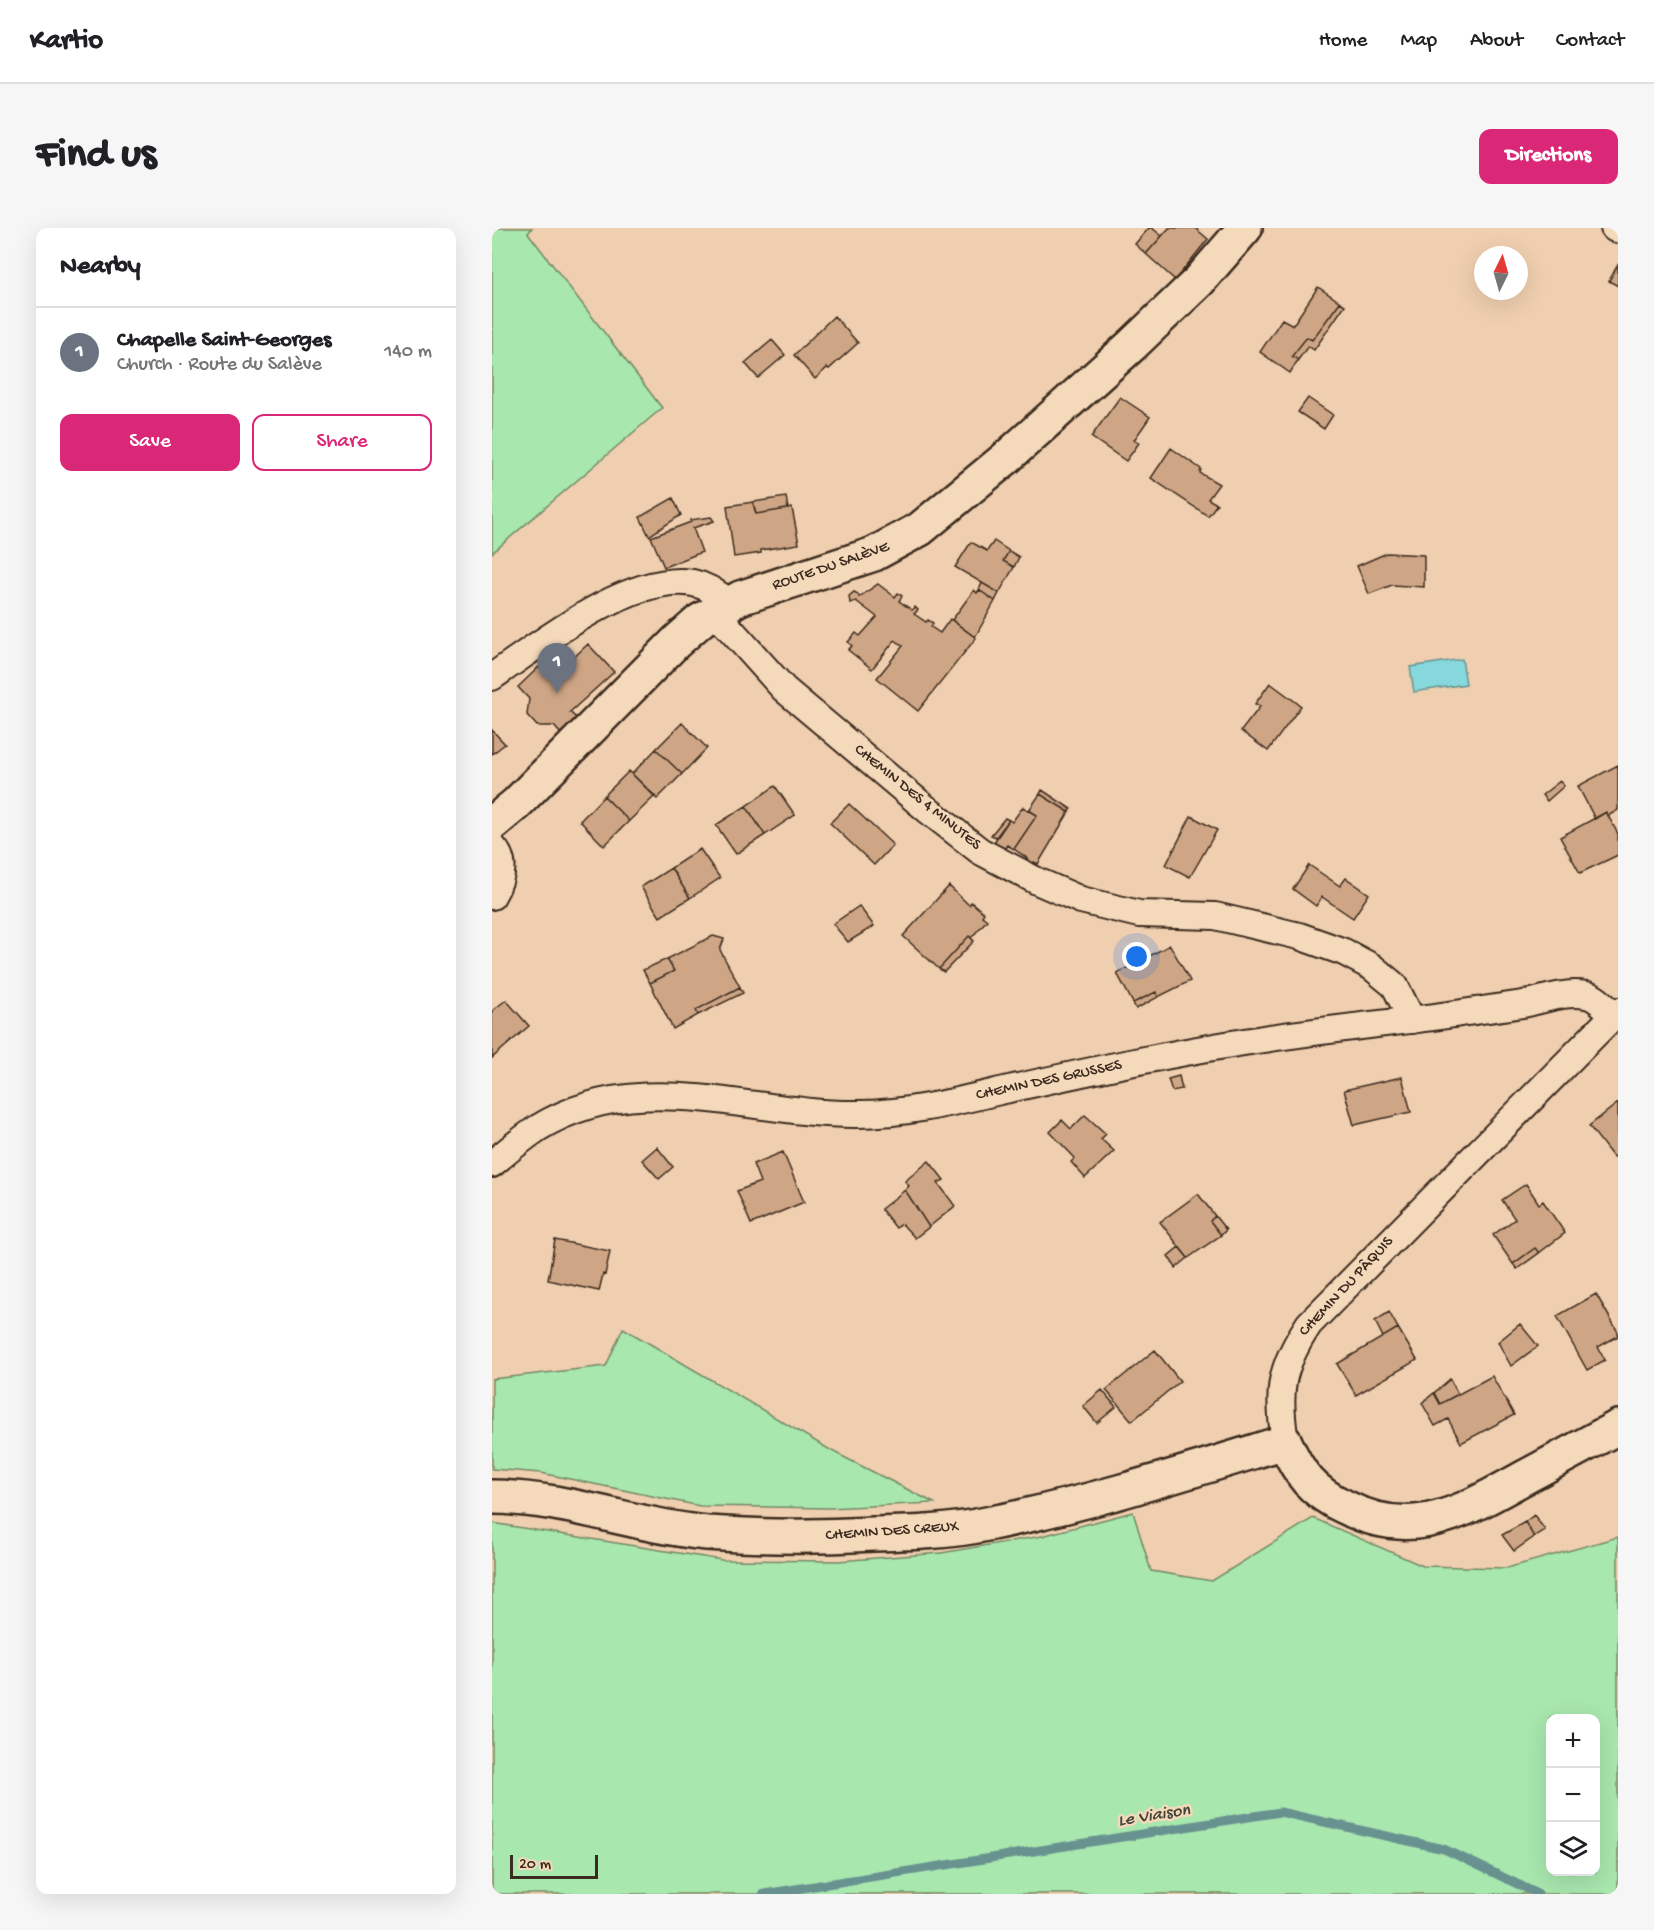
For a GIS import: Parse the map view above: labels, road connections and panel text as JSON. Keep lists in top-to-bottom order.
{
  "streets": {
    "street": [
      "ROUTE DU SALÈVE",
      "CHEMIN DES 4 MINUTES",
      "CHEMIN DES GRUSSES",
      "CHEMIN DU PÂQUIS",
      "CHEMIN DES CREUX"
    ]
  },
  "crossings": [
    ["ROUTE DU SALÈVE", "CHEMIN DES 4 MINUTES"],
    ["CHEMIN DES 4 MINUTES", "CHEMIN DES GRUSSES"],
    ["CHEMIN DES GRUSSES", "CHEMIN DU PÂQUIS"],
    ["CHEMIN DU PÂQUIS", "CHEMIN DES CREUX"]
  ],
  "water": ["Le Viaison"],
  "scale_bar": "20 m",
  "north": "top",
  "page": {
    "header": "Kartio",
    "nav": [
      "Home",
      "Map",
      "About",
      "Contact"
    ],
    "buttons": [
      "Directions",
      ["Save", "Share"]
    ],
    "title": "Find us",
    "heading": "Nearby",
    "list": [
      {
        "mark": "1",
        "name": "Chapelle Saint-Georges",
        "note": "Church · Route du Salève",
        "value": "140 m"
      }
    ],
    "pins": "1",
    "map_buttons": ["+", "−"],
    "scale": "20 m"
  }
}
